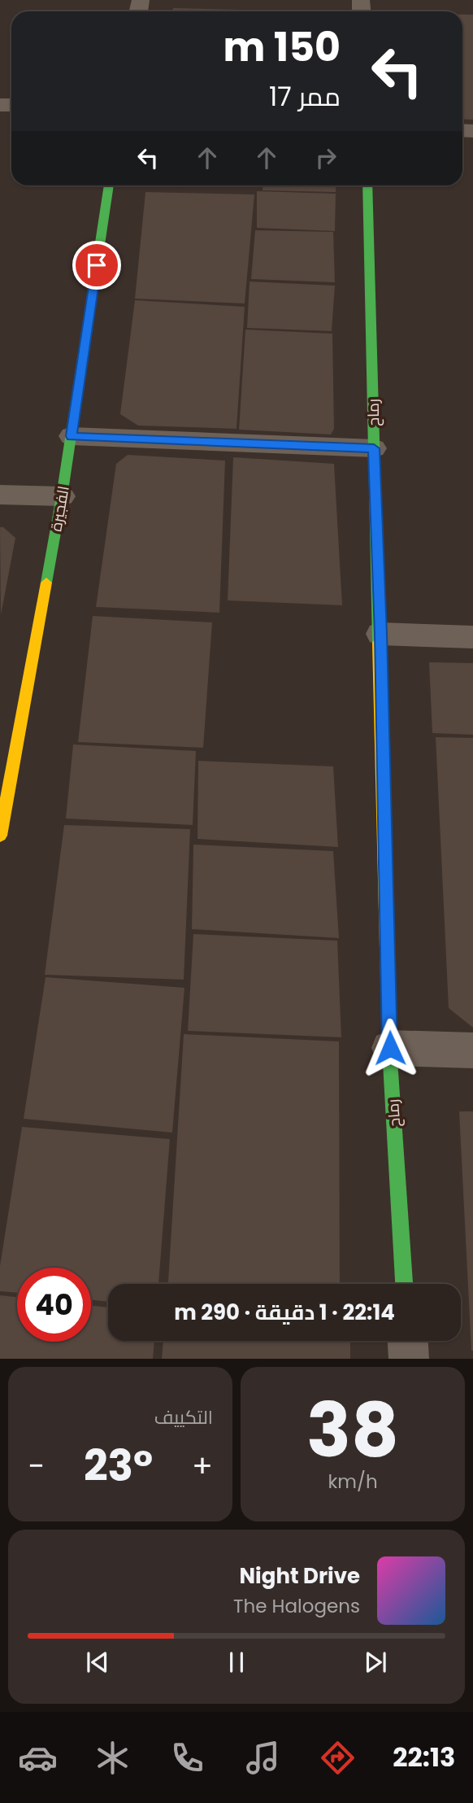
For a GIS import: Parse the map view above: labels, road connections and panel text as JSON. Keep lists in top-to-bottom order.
{
  "streets": {
    "street": ["رماح", "الفجيرة"]
  },
  "page": {
    "turn": ["150 m", "ممر 17"],
    "limit": "40",
    "trip": "22:14 · 1 دقيقة · 290 m",
    "tile": [
      ["38", "km/h"],
      "التكييف"
    ],
    "heat": ["−", "23°", "+"],
    "song": ["Night Drive", "The Halogens"],
    "tabs": "22:13"
  }
}
